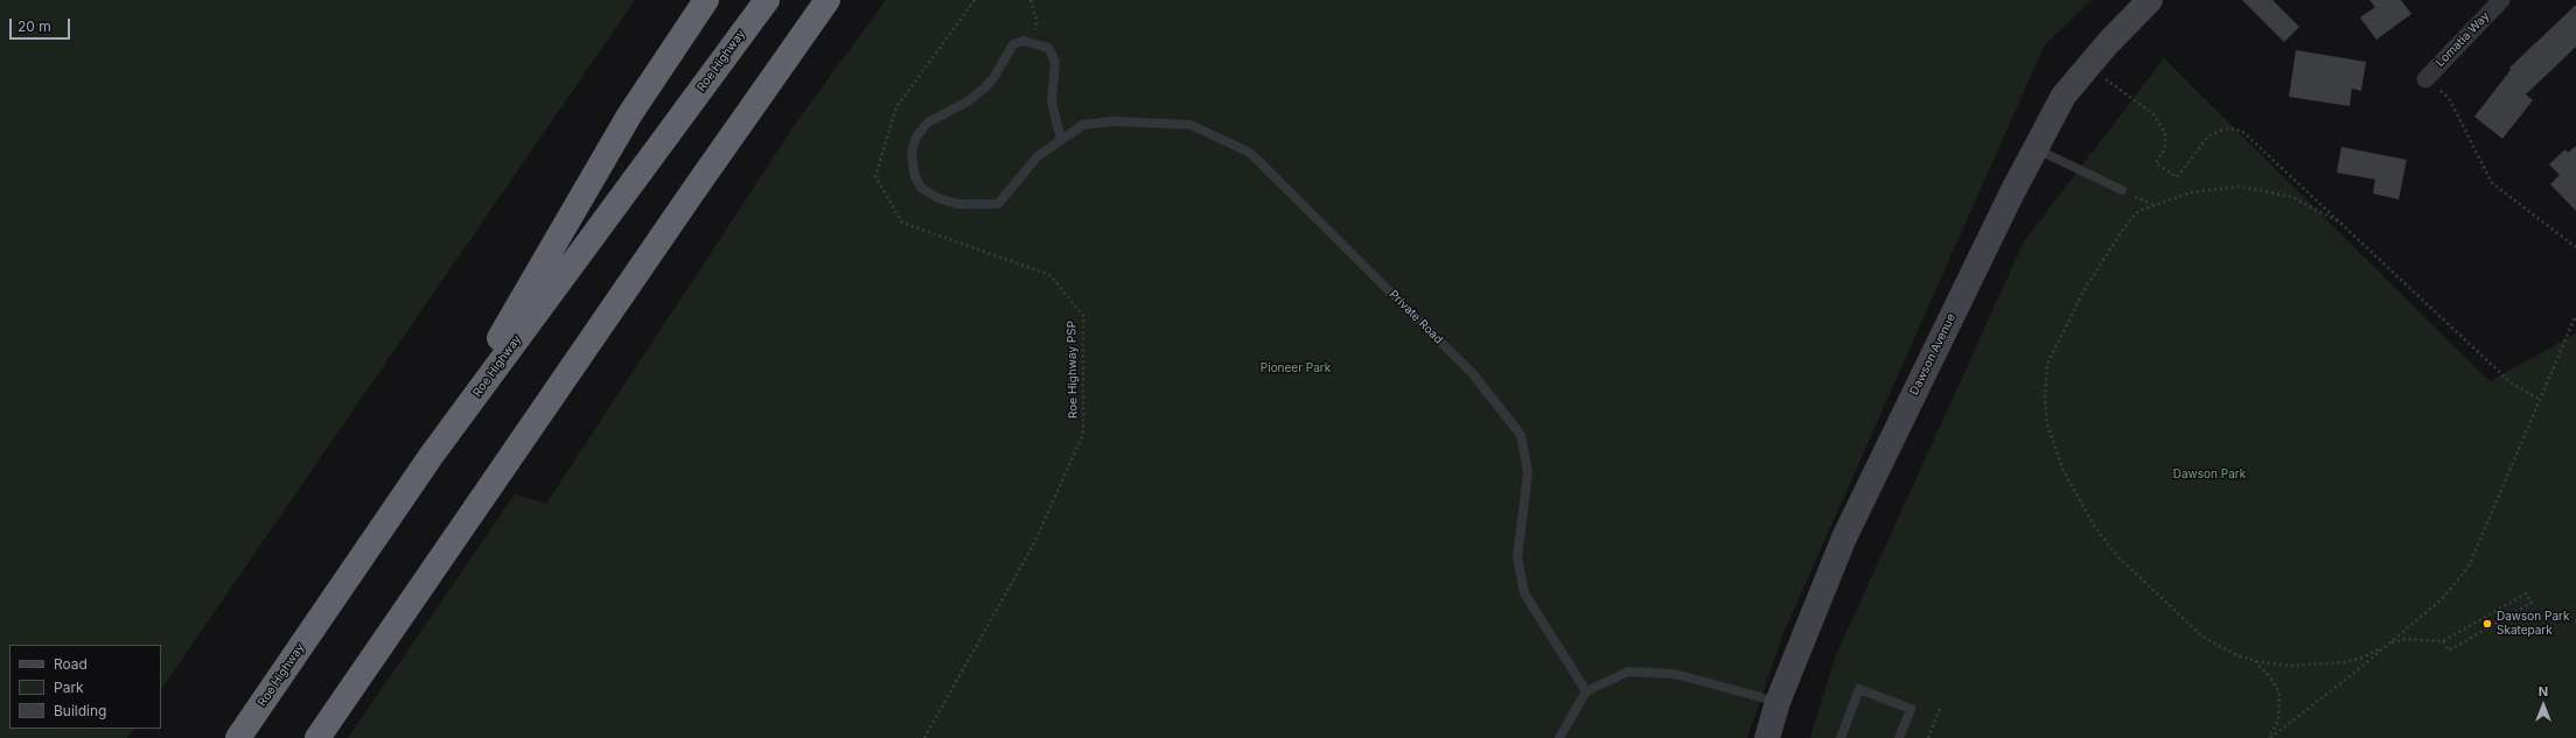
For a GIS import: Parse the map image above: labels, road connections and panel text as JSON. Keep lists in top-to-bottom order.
{
  "streets": {
    "highway": ["Roe Highway"],
    "main road": ["Dawson Avenue"],
    "street": ["Lomatia Way"],
    "lane": ["Private Road"],
    "path": ["Roe Highway PSP"]
  },
  "parks": ["Pioneer Park", "Dawson Park"],
  "places": ["Dawson Park Skatepark"],
  "legend": ["Road", "Park", "Building"],
  "scale_bar": "20 m",
  "north": "top"
}
